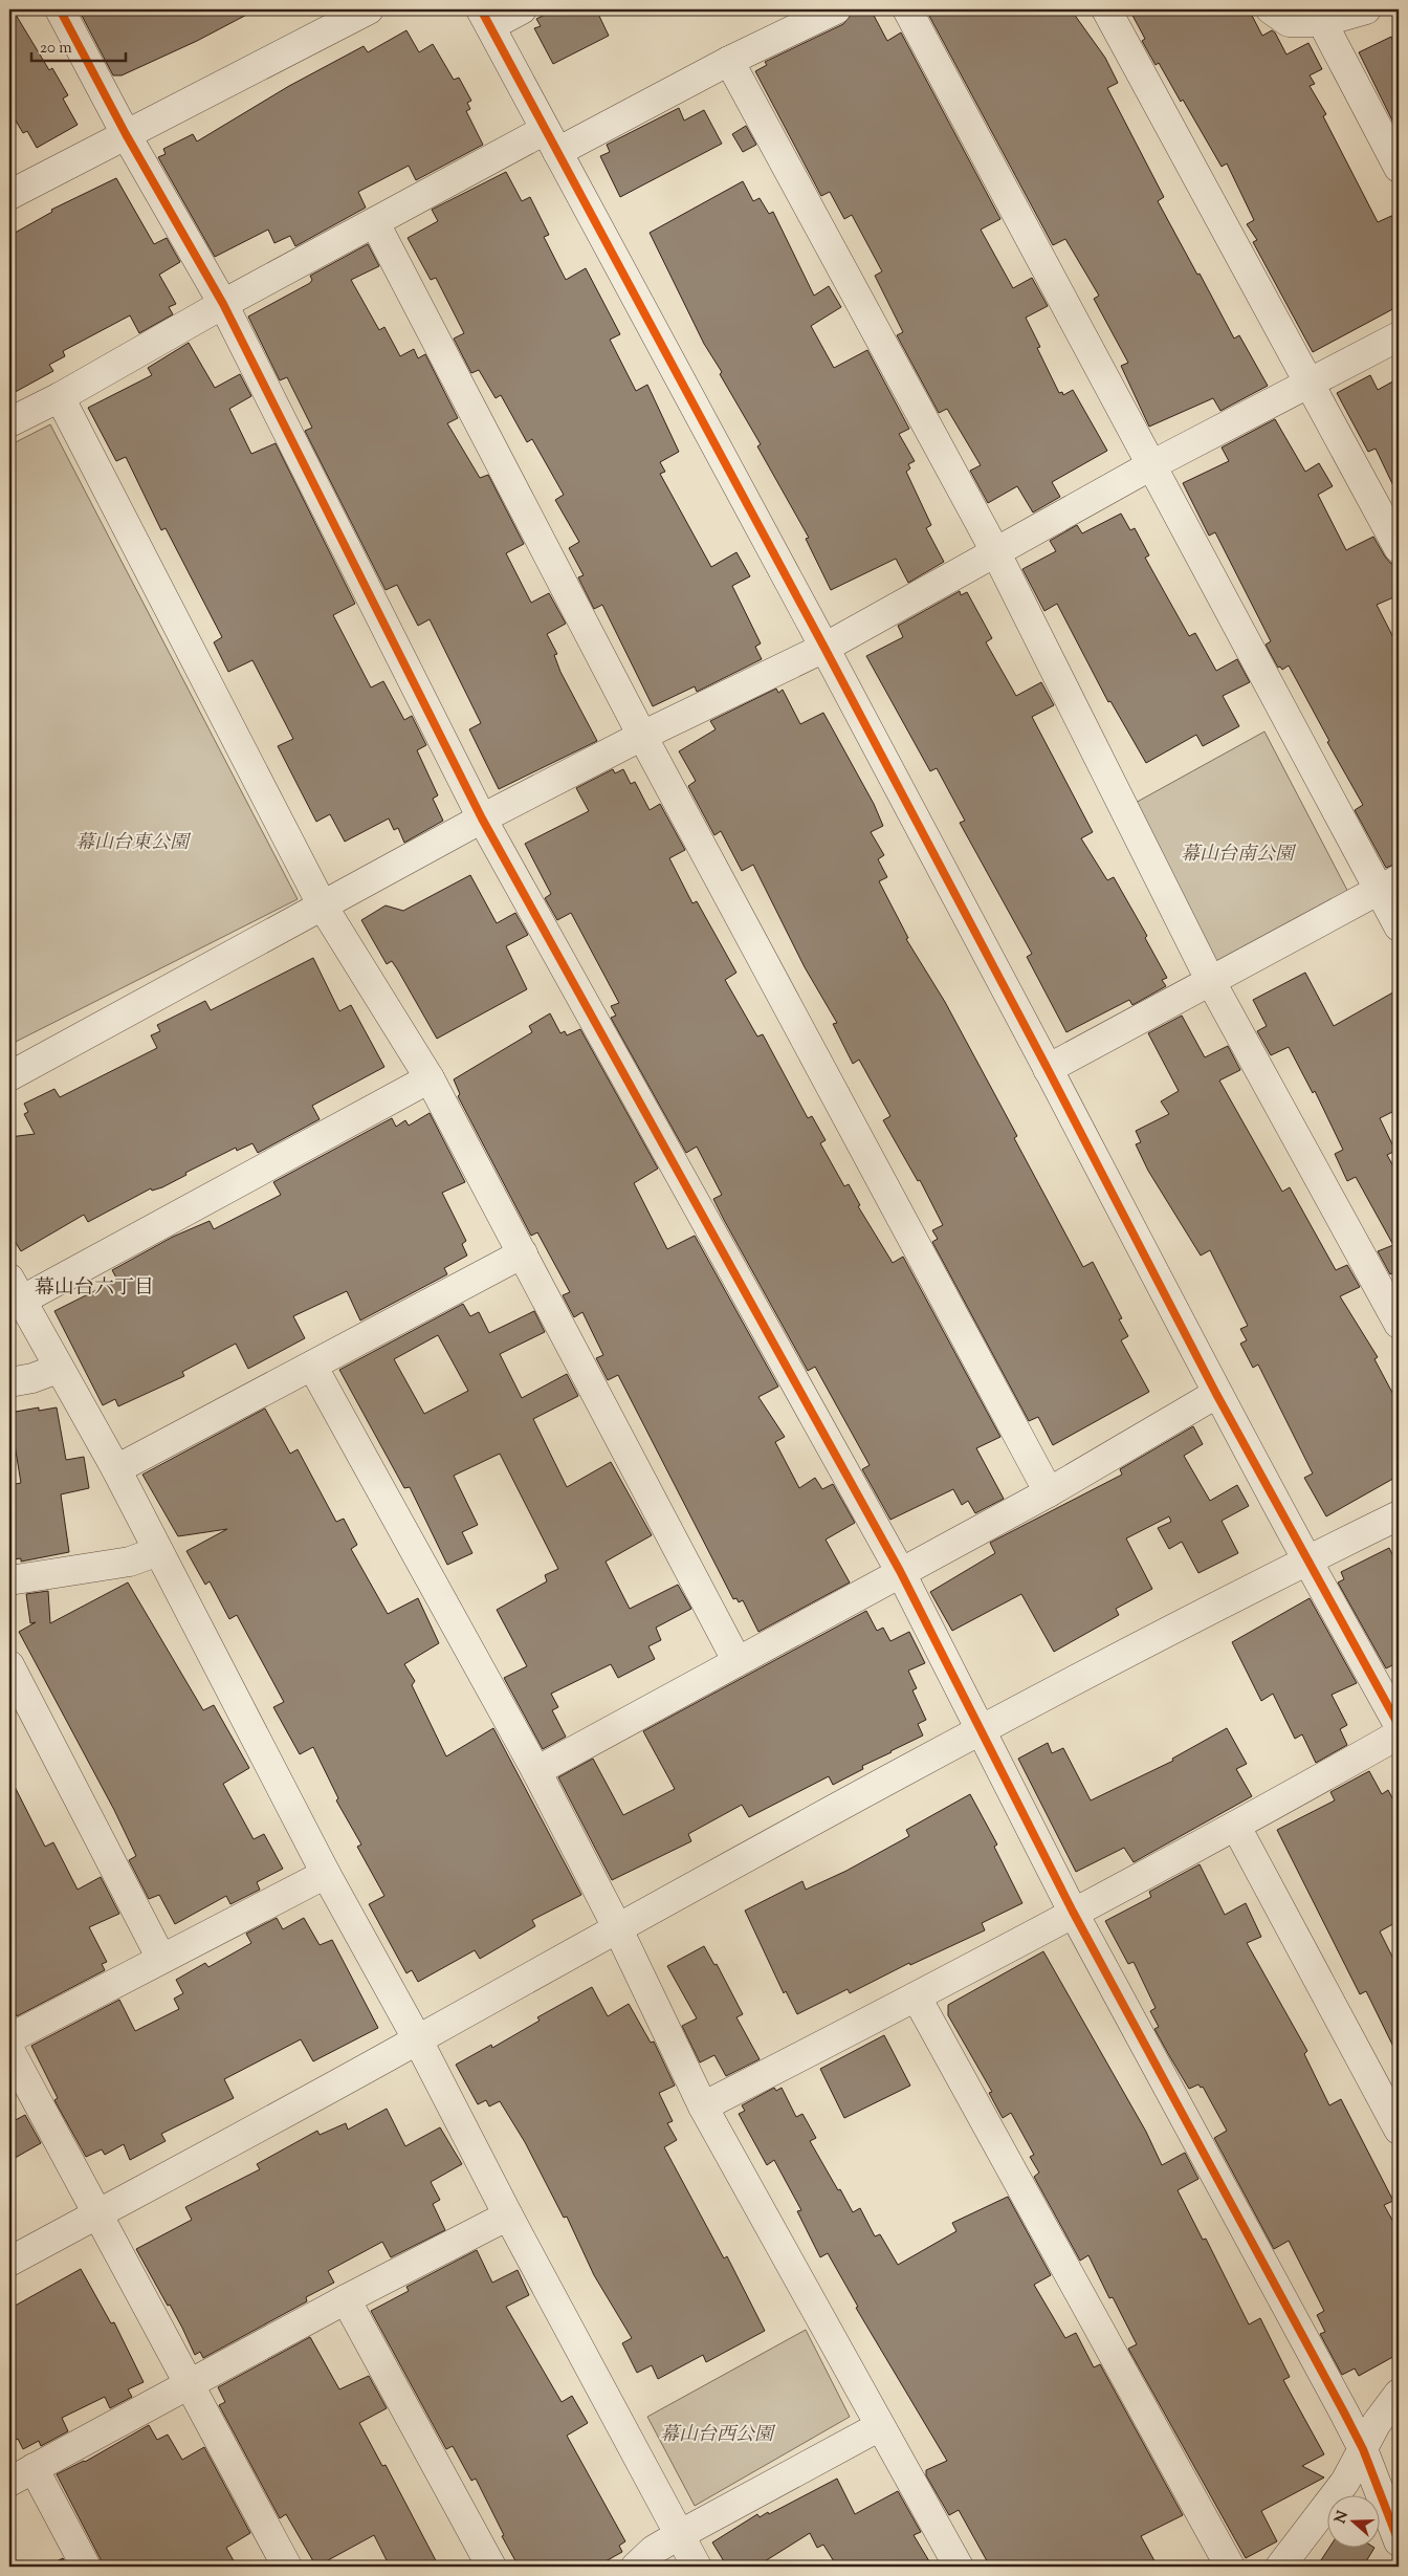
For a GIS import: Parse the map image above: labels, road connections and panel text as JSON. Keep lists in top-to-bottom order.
{
  "districts": ["幕山台六丁目"],
  "parks": ["幕山台東公園", "幕山台南公園", "幕山台西公園"],
  "scale_bar": "20 m",
  "north": "left"
}
